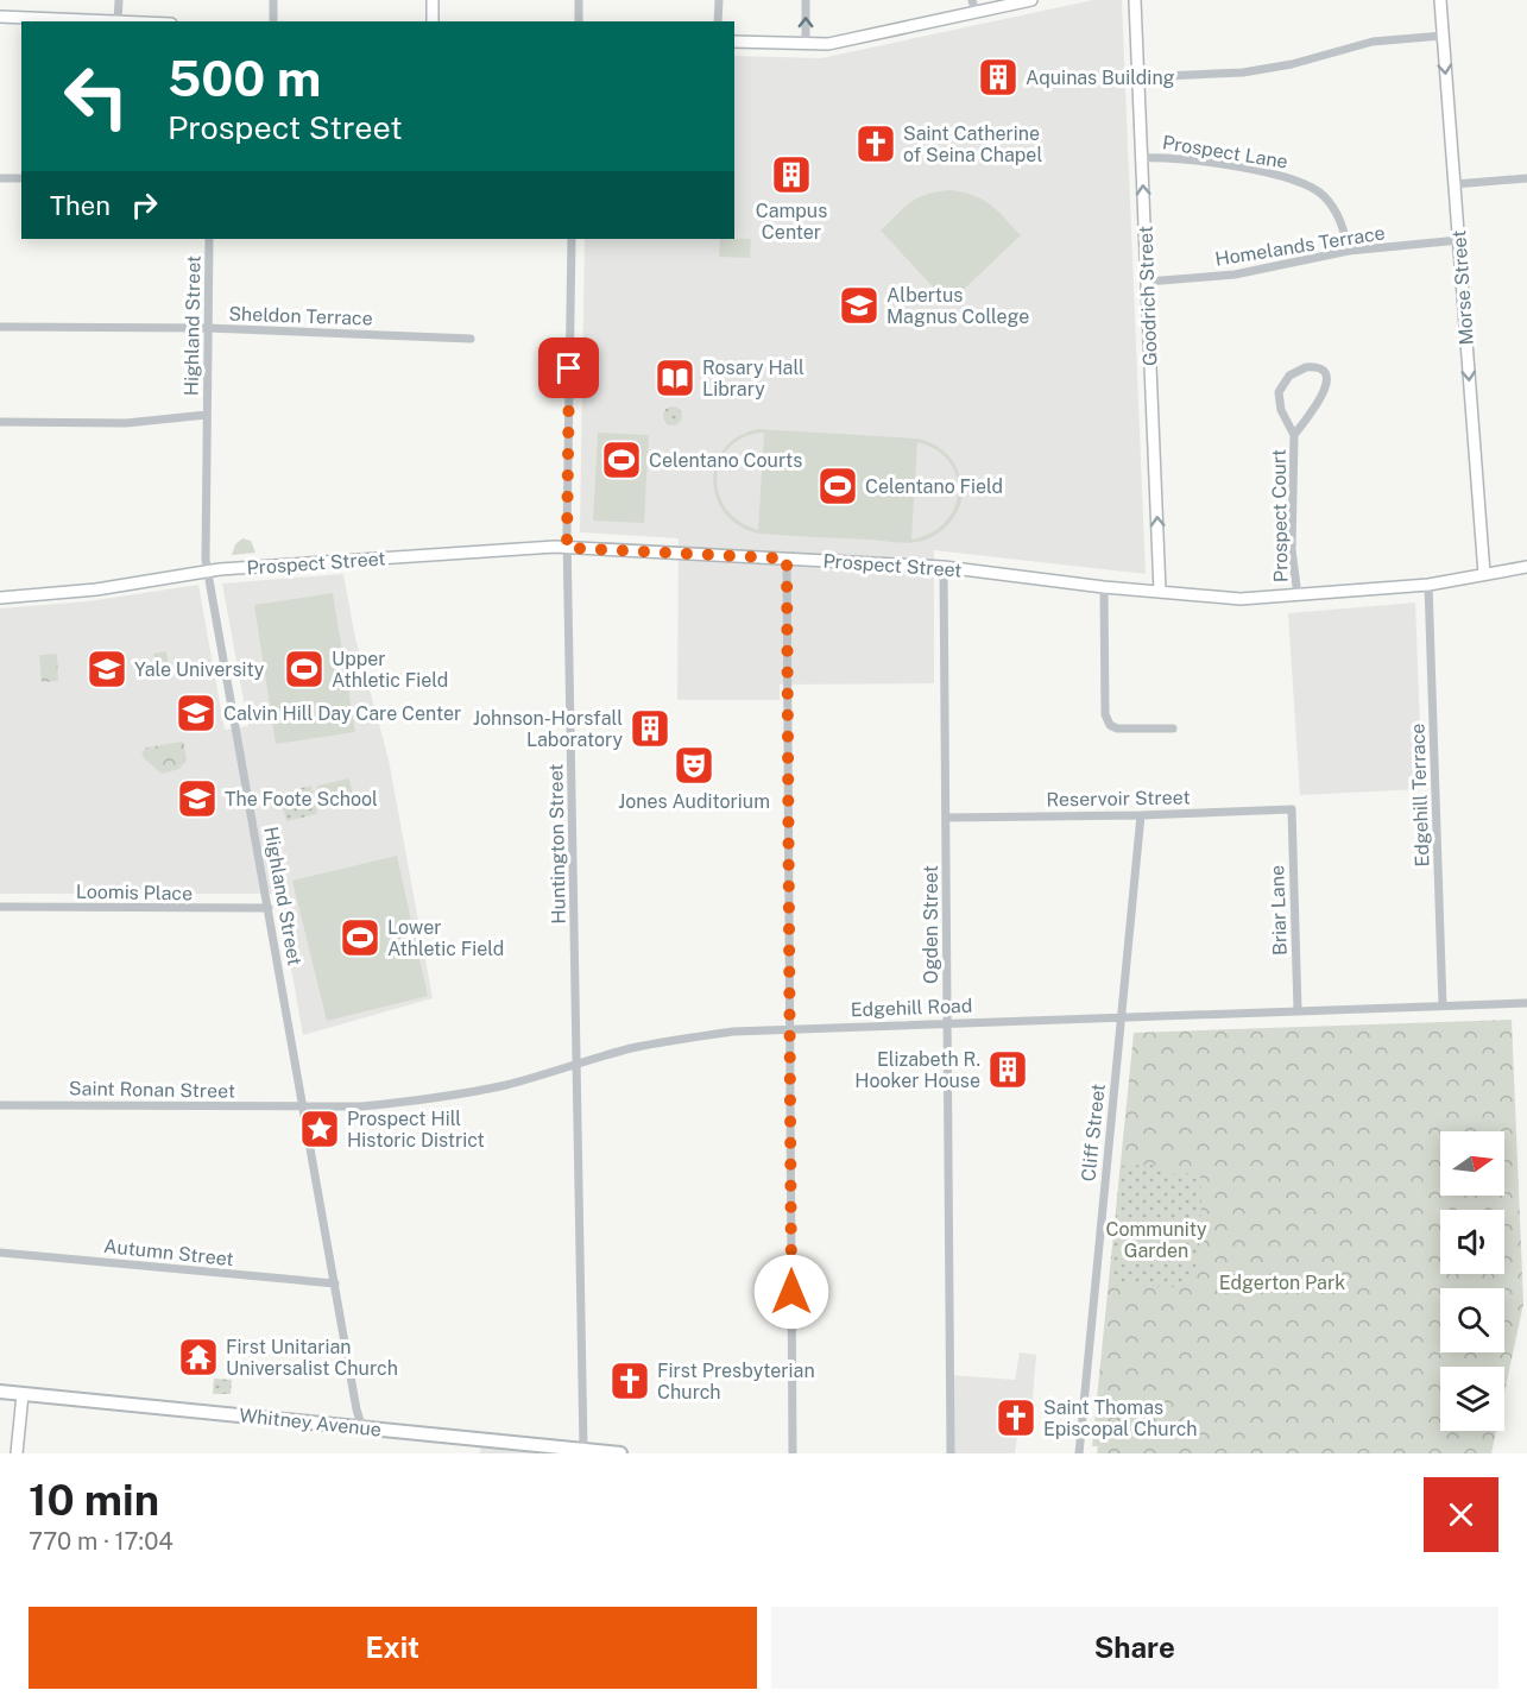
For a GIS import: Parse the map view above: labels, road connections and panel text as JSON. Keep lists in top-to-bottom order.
{
  "streets": {
    "main road": [
      "Morse Street",
      "Goodrich Street",
      "Prospect Street",
      "Whitney Avenue"
    ],
    "street": [
      "Prospect Lane",
      "Homelands Terrace",
      "Sheldon Terrace",
      "Highland Street",
      "Prospect Court",
      "Edgehill Terrace",
      "Reservoir Street",
      "Huntington Street",
      "Loomis Place",
      "Briar Lane",
      "Ogden Street",
      "Edgehill Road",
      "Saint Ronan Street",
      "Cliff Street",
      "Autumn Street"
    ]
  },
  "crossings": [
    ["Prospect Lane", "Homelands Terrace"],
    ["Prospect Lane", "Goodrich Street"],
    ["Homelands Terrace", "Morse Street"],
    ["Homelands Terrace", "Goodrich Street"],
    ["Morse Street", "Prospect Street"],
    ["Goodrich Street", "Prospect Street"],
    ["Sheldon Terrace", "Highland Street"],
    ["Highland Street", "Prospect Street"],
    ["Highland Street", "Loomis Place"],
    ["Highland Street", "Edgehill Road"],
    ["Highland Street", "Saint Ronan Street"],
    ["Highland Street", "Autumn Street"],
    ["Highland Street", "Whitney Avenue"],
    ["Prospect Court", "Prospect Street"],
    ["Prospect Street", "Edgehill Terrace"],
    ["Prospect Street", "Huntington Street"],
    ["Prospect Street", "Ogden Street"],
    ["Edgehill Terrace", "Edgehill Road"],
    ["Reservoir Street", "Briar Lane"],
    ["Reservoir Street", "Ogden Street"],
    ["Reservoir Street", "Cliff Street"],
    ["Huntington Street", "Edgehill Road"],
    ["Huntington Street", "Whitney Avenue"],
    ["Briar Lane", "Edgehill Road"],
    ["Ogden Street", "Edgehill Road"],
    ["Edgehill Road", "Saint Ronan Street"],
    ["Edgehill Road", "Cliff Street"]
  ],
  "one_way": ["Morse Street", "Goodrich Street"],
  "parks": ["Community Garden", "Edgerton Park"],
  "places": {
    "building": [
      "Aquinas Building",
      "Campus Center",
      "Johnson-Horsfall Laboratory",
      "Elizabeth R. Hooker House"
    ],
    "church": ["Saint Catherine of Seina Chapel", "First Presbyterian Church", "Saint Thomas Episcopal Church"],
    "school or university": [
      "Albertus Magnus College",
      "Yale University",
      "Calvin Hill Day Care Center",
      "The Foote School"
    ],
    "library": ["Rosary Hall Library"],
    "sports": [
      "Celentano Courts",
      "Celentano Field",
      "Upper Athletic Field",
      "Lower Athletic Field"
    ],
    "theatre": ["Jones Auditorium"],
    "place": ["Prospect Hill Historic District"],
    "temple": ["First Unitarian Universalist Church"]
  },
  "north": "right",
  "page": {
    "turn": ["500 m", "Prospect Street"],
    "then": "Then",
    "heading": ["10 min", "770 m · 17:04"],
    "buttons": ["Exit", "Share"]
  }
}
